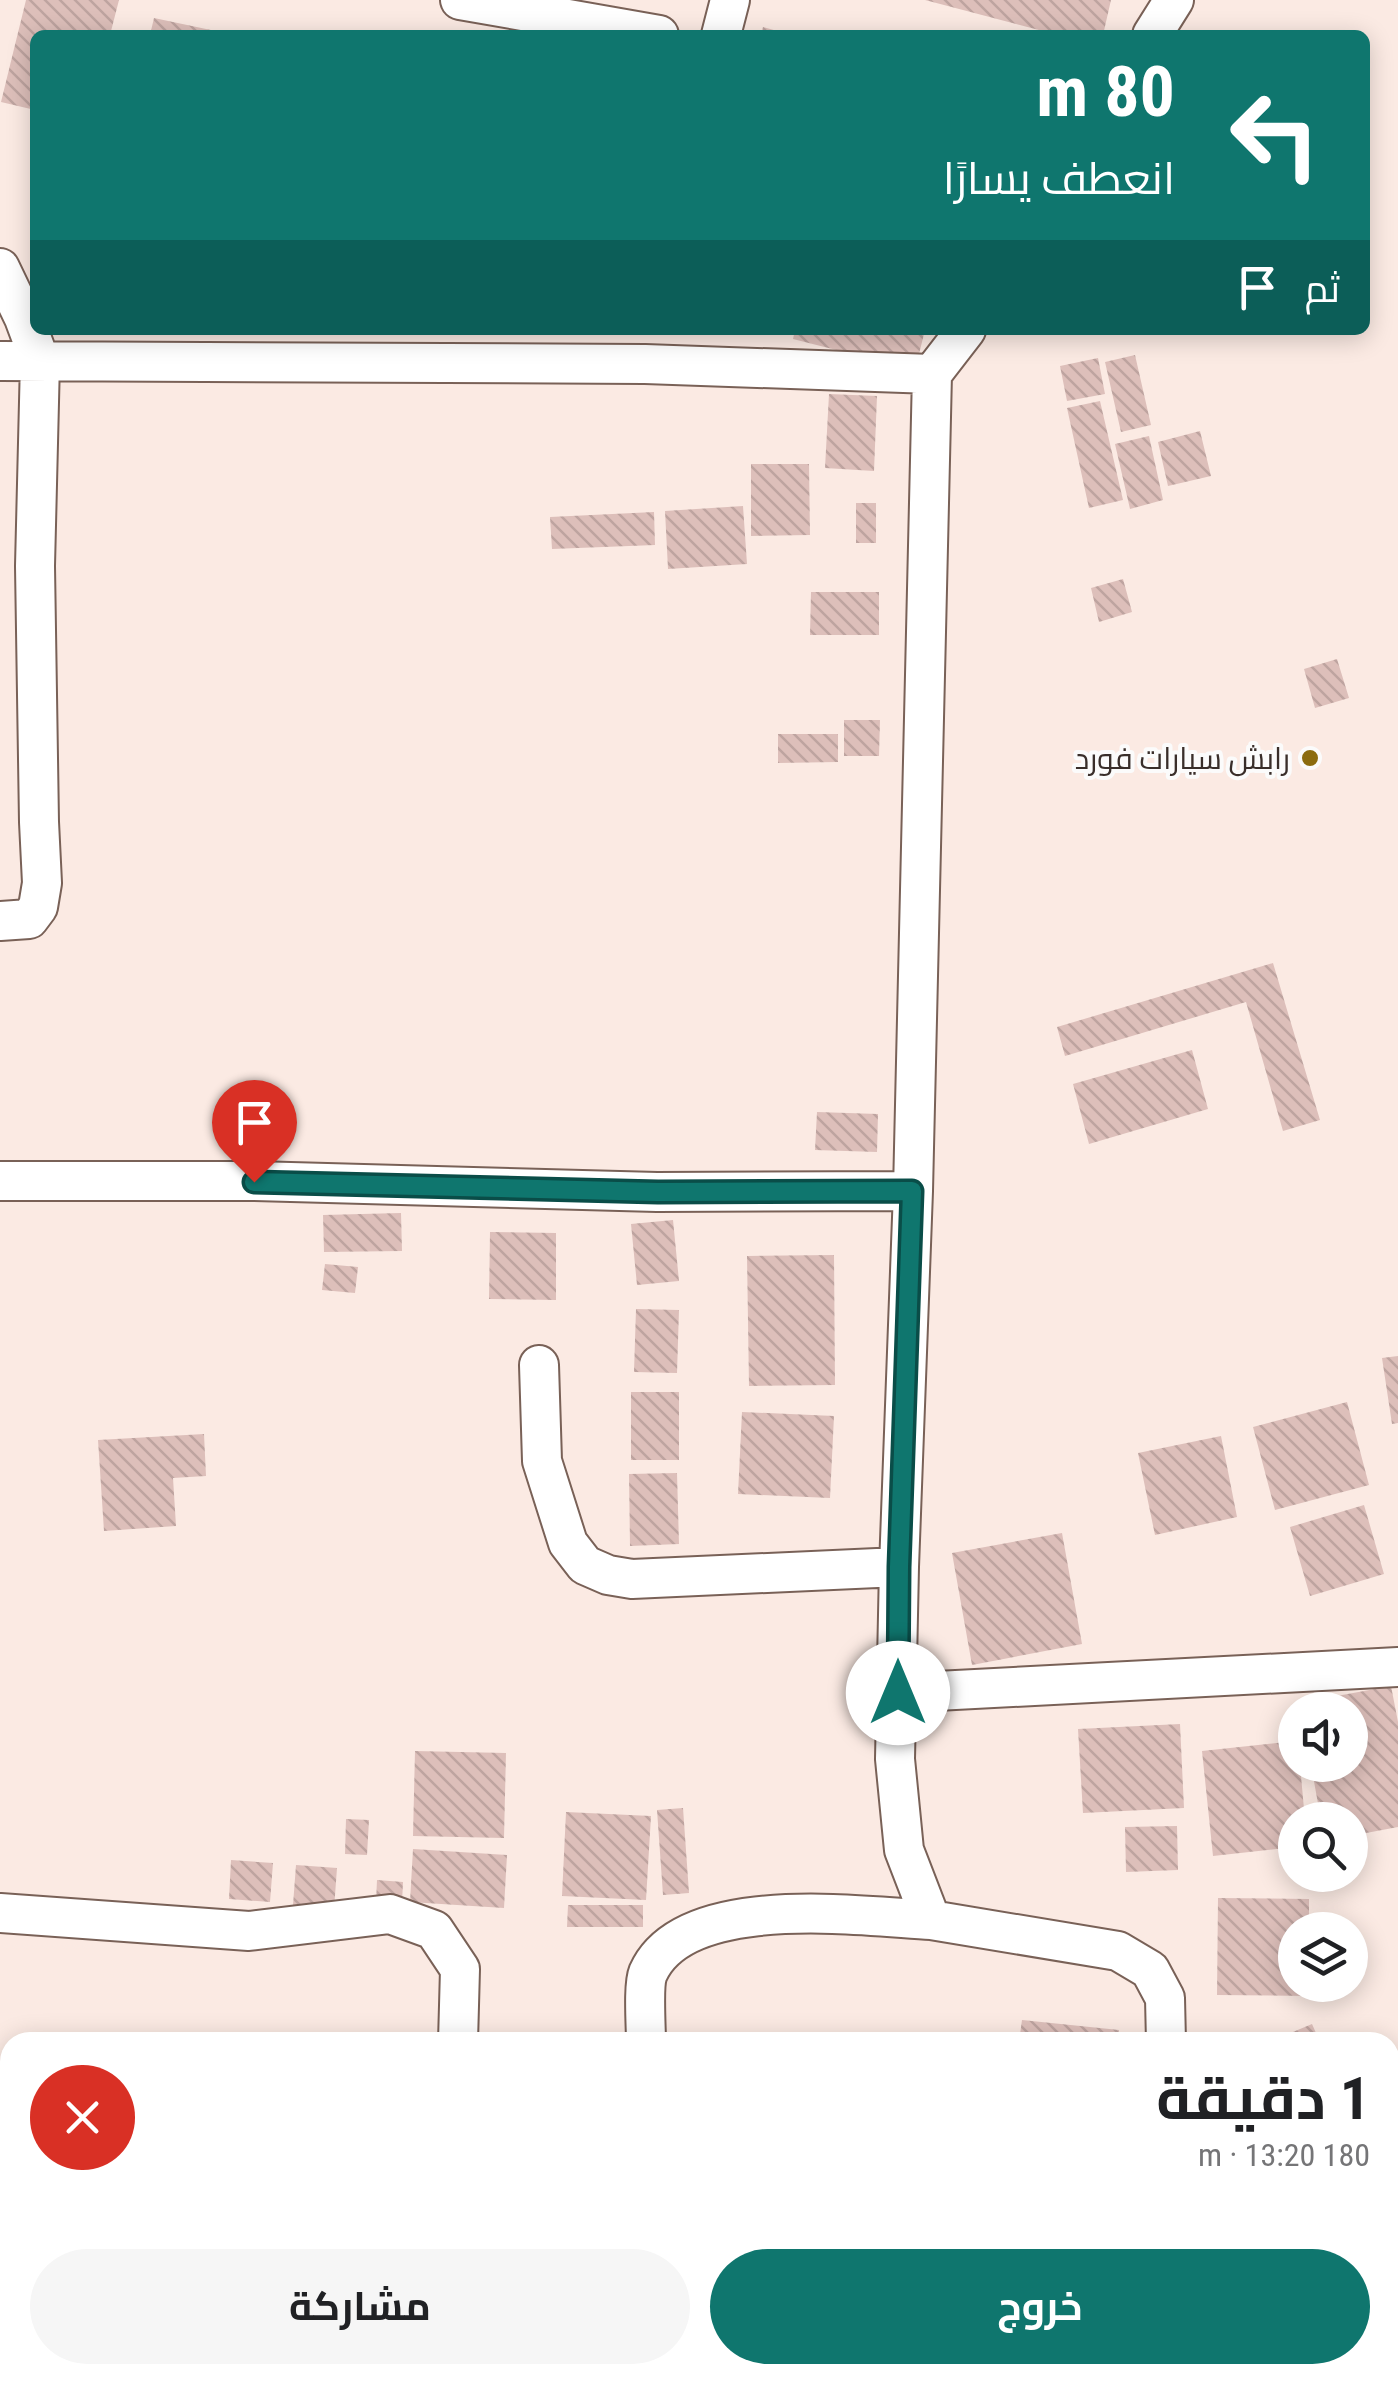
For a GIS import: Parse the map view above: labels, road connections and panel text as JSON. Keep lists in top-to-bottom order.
{
  "places": ["رابش سيارات فورد"],
  "page": {
    "turn": ["80 m", "انعطف يسارًا"],
    "then": "ثم",
    "heading": ["1 دقيقة", "180 m · 13:20"],
    "buttons": ["خروج", "مشاركة"]
  }
}
